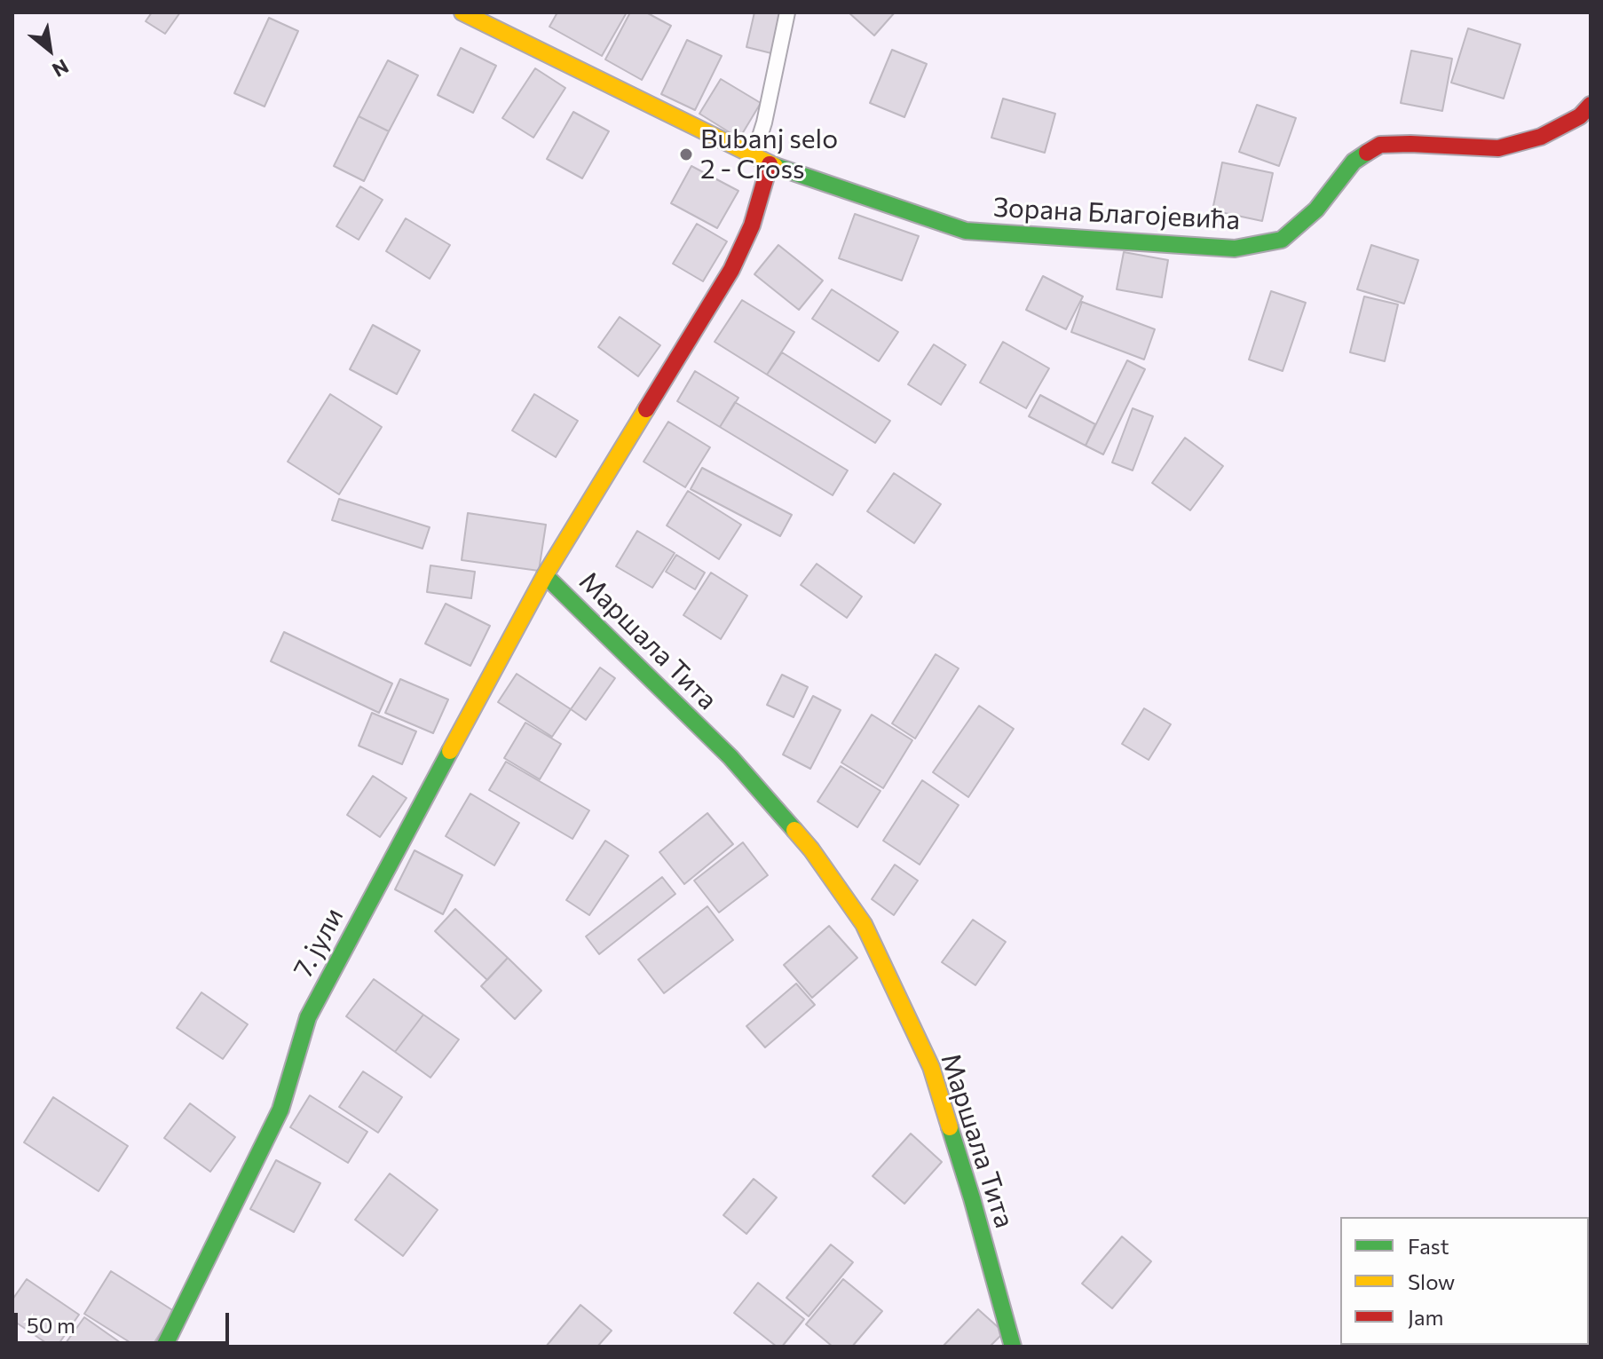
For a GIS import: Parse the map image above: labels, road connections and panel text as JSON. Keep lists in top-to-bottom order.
{
  "streets": {
    "street": ["Зорана Благојевића", "Маршала Тита", "7. јули"]
  },
  "crossings": [
    ["Зорана Благојевића", "Маршала Тита"],
    ["Маршала Тита", "7. јули"]
  ],
  "places": ["Bubanj selo 2 - Cross"],
  "legend": ["Fast", "Slow", "Jam"],
  "scale_bar": "50 m",
  "north": "bottom right"
}
